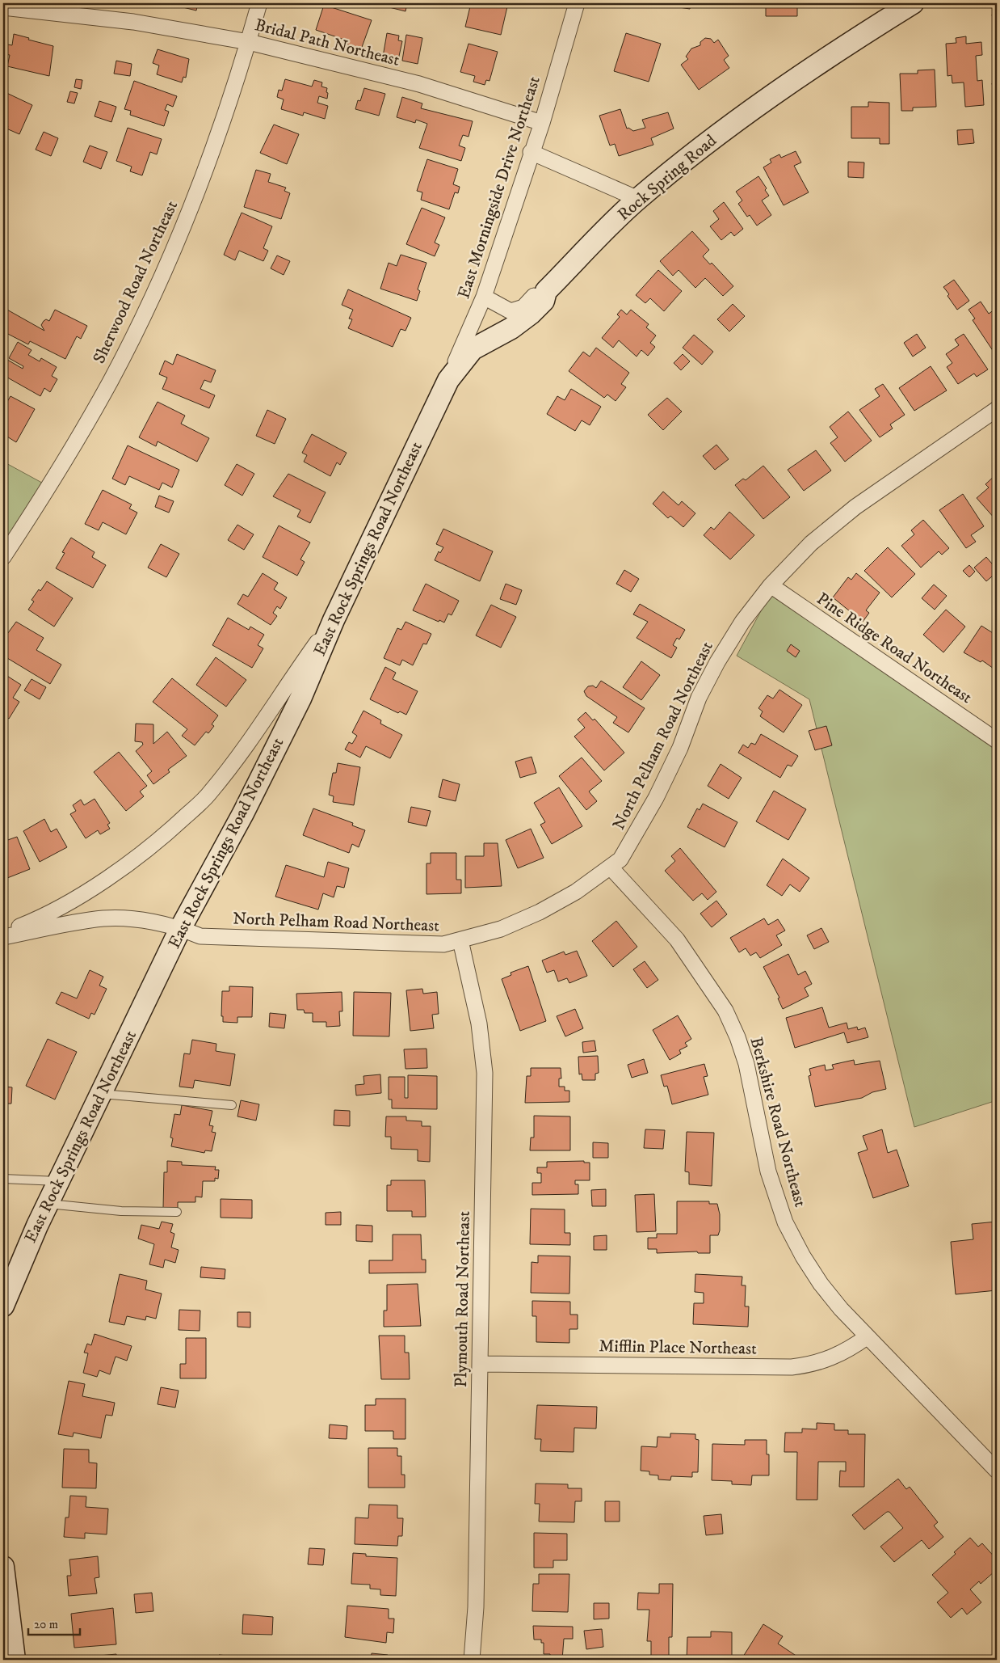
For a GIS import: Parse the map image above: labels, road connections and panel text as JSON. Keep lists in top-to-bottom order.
{
  "streets": {
    "street": [
      "Bridal Path Northeast",
      "Rock Spring Road",
      "East Morningside Drive Northeast",
      "Sherwood Road Northeast",
      "East Rock Springs Road Northeast",
      "Pine Ridge Road Northeast",
      "North Pelham Road Northeast",
      "Berkshire Road Northeast",
      "Plymouth Road Northeast",
      "Mifflin Place Northeast"
    ]
  },
  "crossings": [
    ["Bridal Path Northeast", "East Morningside Drive Northeast"],
    ["Bridal Path Northeast", "Sherwood Road Northeast"],
    ["Rock Spring Road", "East Morningside Drive Northeast"],
    ["Rock Spring Road", "East Rock Springs Road Northeast"],
    ["East Morningside Drive Northeast", "East Rock Springs Road Northeast"],
    ["East Rock Springs Road Northeast", "North Pelham Road Northeast"],
    ["Pine Ridge Road Northeast", "North Pelham Road Northeast"],
    ["North Pelham Road Northeast", "Berkshire Road Northeast"],
    ["North Pelham Road Northeast", "Plymouth Road Northeast"],
    ["Berkshire Road Northeast", "Mifflin Place Northeast"],
    ["Plymouth Road Northeast", "Mifflin Place Northeast"]
  ],
  "scale_bar": "20 m"
}
